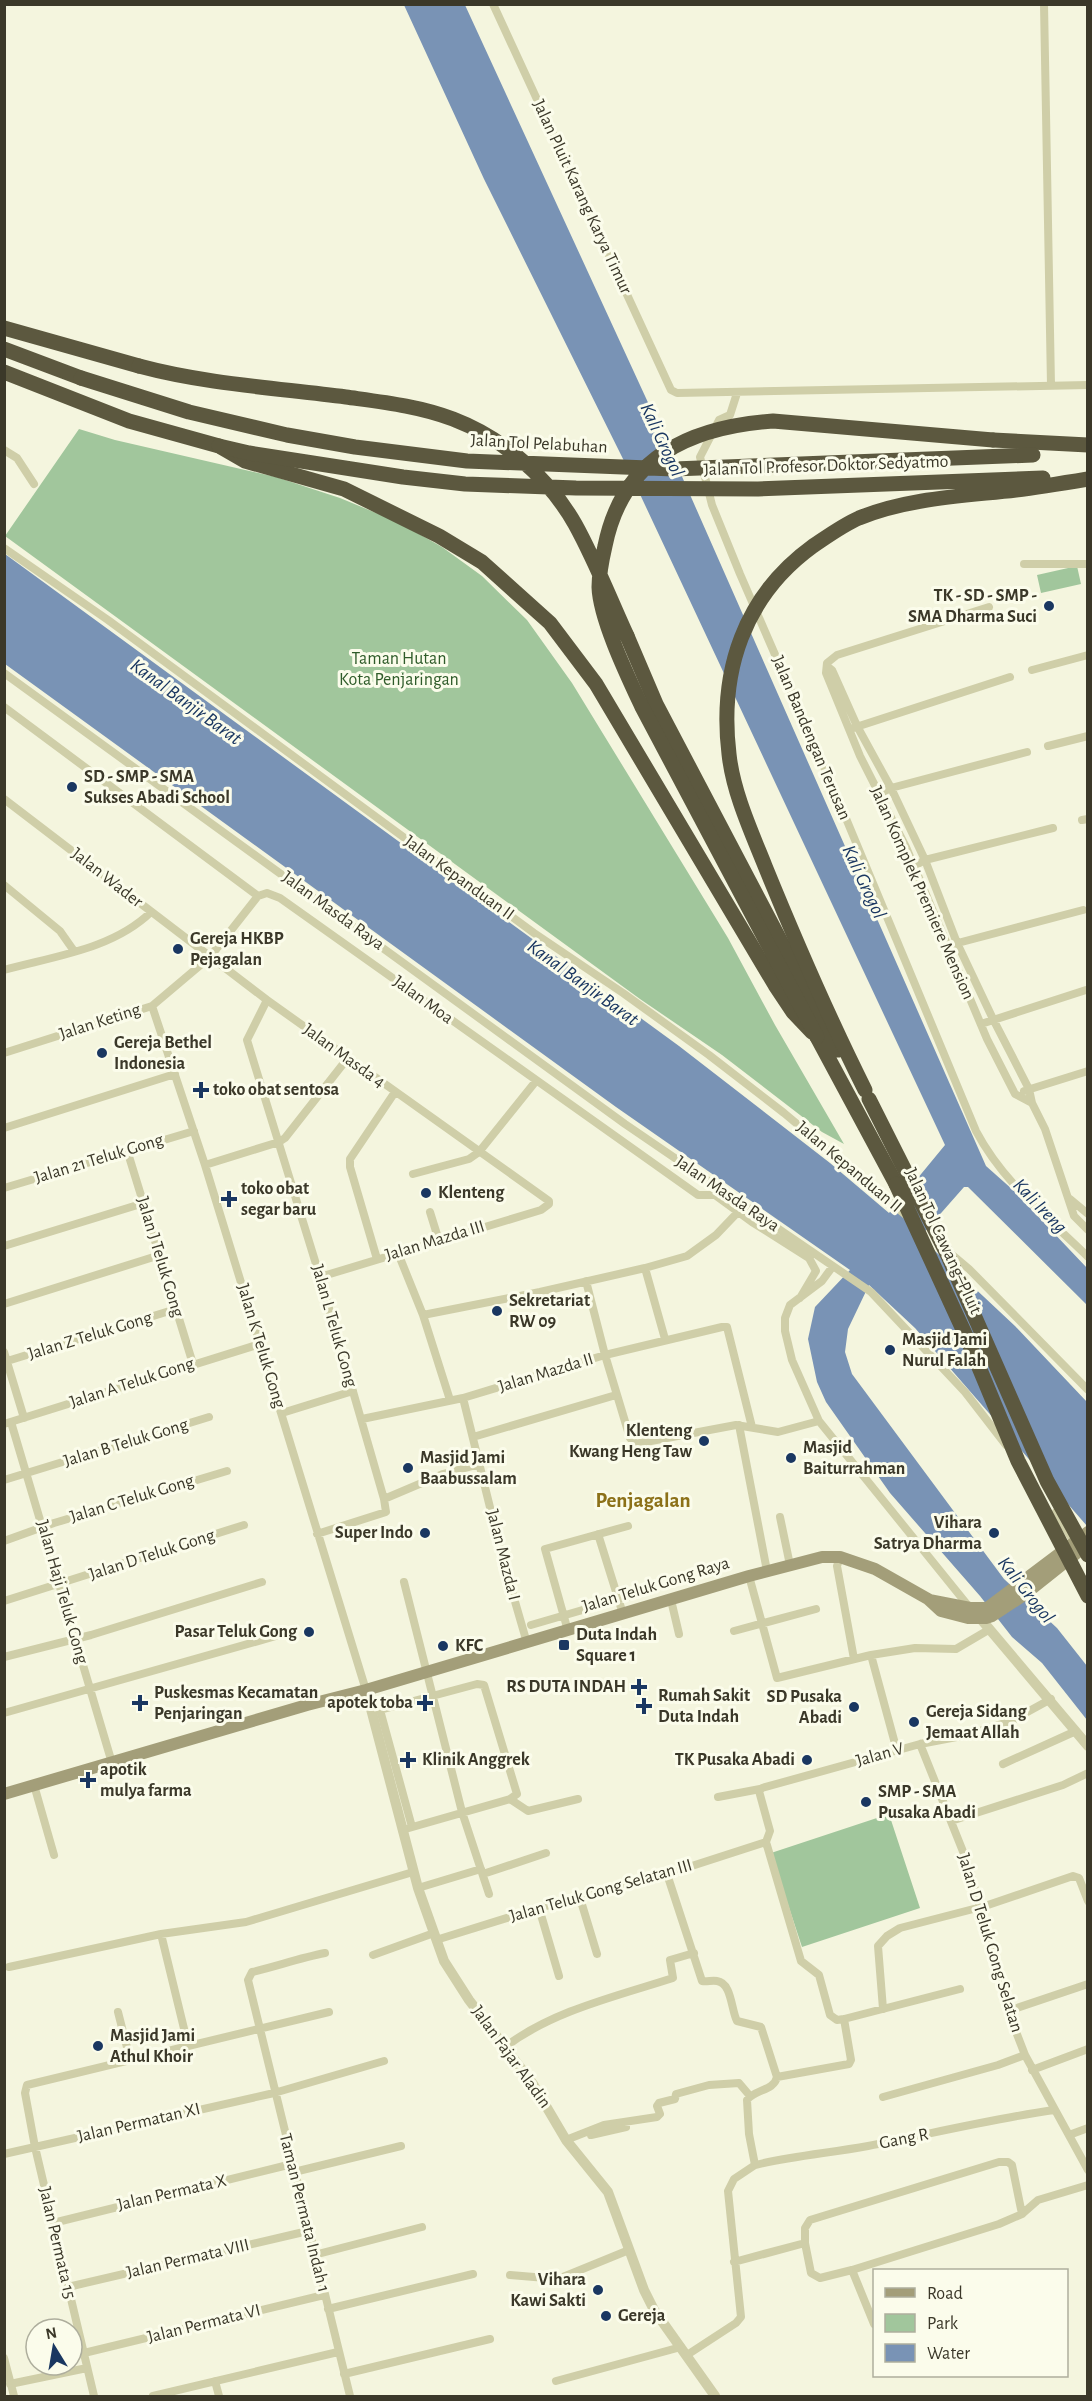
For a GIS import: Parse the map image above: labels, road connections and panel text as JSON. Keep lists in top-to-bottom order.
{
  "streets": {
    "highway": ["Jalan Tol Pelabuhan", "Jalan Tol Profesor Doktor Sedyatmo", "Jalan Tol Cawang–Pluit"],
    "main road": ["Jalan Teluk Gong Raya"],
    "street": [
      "Jalan Pluit Karang Karya Timur",
      "Jalan Bandengan Terusan",
      "Jalan Wader",
      "Jalan Kepanduan II",
      "Jalan Komplek Premiere Mension",
      "Jalan Masda Raya",
      "Jalan Moa",
      "Jalan Keting",
      "Jalan Masda 4",
      "Jalan 21 Teluk Gong",
      "Jalan Mazda III",
      "Jalan J Teluk Gong",
      "Jalan L Teluk Gong",
      "Jalan Z Teluk Gong",
      "Jalan K Teluk Gong",
      "Jalan Mazda II",
      "Jalan A Teluk Gong",
      "Jalan B Teluk Gong",
      "Jalan C Teluk Gong",
      "Jalan D Teluk Gong",
      "Jalan Mazda I",
      "Jalan Haji Teluk Gong",
      "Jalan V",
      "Jalan Teluk Gong Selatan III",
      "Jalan D Teluk Gong Selatan",
      "Jalan Fajar Aladin",
      "Jalan Permatan XI",
      "Gang R",
      "Jalan Permata X",
      "Taman Permata Indah 1",
      "Jalan Permata 15",
      "Jalan Permata VIII",
      "Jalan Permata VI"
    ]
  },
  "crossings": [
    ["Jalan Pluit Karang Karya Timur", "Jalan Bandengan Terusan"],
    ["Jalan Wader", "Jalan Keting"],
    ["Jalan Wader", "Jalan Masda 4"],
    ["Jalan Masda Raya", "Jalan Tol Cawang–Pluit"],
    ["Jalan Moa", "Jalan Keting"],
    ["Jalan Keting", "Jalan Masda 4"],
    ["Jalan Keting", "Jalan K Teluk Gong"],
    ["Jalan Masda 4", "Jalan Mazda III"],
    ["Jalan Masda 4", "Jalan L Teluk Gong"],
    ["Jalan 21 Teluk Gong", "Jalan J Teluk Gong"],
    ["Jalan 21 Teluk Gong", "Jalan K Teluk Gong"],
    ["Jalan Mazda III", "Jalan L Teluk Gong"],
    ["Jalan J Teluk Gong", "Jalan Z Teluk Gong"],
    ["Jalan J Teluk Gong", "Jalan A Teluk Gong"],
    ["Jalan L Teluk Gong", "Jalan K Teluk Gong"],
    ["Jalan L Teluk Gong", "Jalan Mazda II"],
    ["Jalan K Teluk Gong", "Jalan A Teluk Gong"],
    ["Jalan K Teluk Gong", "Jalan Teluk Gong Raya"],
    ["Jalan K Teluk Gong", "Jalan Fajar Aladin"],
    ["Jalan Mazda II", "Jalan Mazda I"],
    ["Jalan A Teluk Gong", "Jalan Haji Teluk Gong"],
    ["Jalan B Teluk Gong", "Jalan Haji Teluk Gong"],
    ["Jalan C Teluk Gong", "Jalan Haji Teluk Gong"],
    ["Jalan D Teluk Gong", "Jalan Haji Teluk Gong"],
    ["Jalan Mazda I", "Jalan Teluk Gong Raya"],
    ["Jalan Teluk Gong Raya", "Jalan Haji Teluk Gong"],
    ["Jalan Teluk Gong Raya", "Jalan Fajar Aladin"],
    ["Jalan V", "Jalan D Teluk Gong Selatan"],
    ["Jalan Teluk Gong Selatan III", "Jalan Fajar Aladin"],
    ["Jalan D Teluk Gong Selatan", "Gang R"],
    ["Jalan Permatan XI", "Taman Permata Indah 1"],
    ["Jalan Permatan XI", "Jalan Permata 15"],
    ["Jalan Permata X", "Taman Permata Indah 1"],
    ["Jalan Permata X", "Jalan Permata 15"],
    ["Taman Permata Indah 1", "Jalan Permata VIII"],
    ["Taman Permata Indah 1", "Jalan Permata VI"],
    ["Jalan Permata 15", "Jalan Permata VIII"],
    ["Jalan Permata 15", "Jalan Permata VI"]
  ],
  "districts": ["Penjagalan"],
  "water": ["Kali Grogol", "Kanal Banjir Barat", "Kali Ireng"],
  "parks": ["Taman Hutan Kota Penjaringan"],
  "places": {
    "other": [
      "TK - SD - SMP - SMA Dharma Suci",
      "SD - SMP - SMA Sukses Abadi School",
      "Gereja HKBP Pejagalan",
      "Gereja Bethel Indonesia",
      "Klenteng",
      "Sekretariat RW 09",
      "Masjid Jami Nurul Falah",
      "Klenteng Kwang Heng Taw",
      "Masjid Baiturrahman",
      "Masjid Jami Baabussalam",
      "Super Indo",
      "Vihara Satrya Dharma",
      "Pasar Teluk Gong",
      "KFC",
      "SD Pusaka Abadi",
      "Gereja Sidang Jemaat Allah",
      "TK Pusaka Abadi",
      "SMP - SMA Pusaka Abadi",
      "Masjid Jami Athul Khoir",
      "Vihara Kawi Sakti",
      "Gereja"
    ],
    "health": [
      "toko obat sentosa",
      "toko obat segar baru",
      "RS DUTA INDAH",
      "Puskesmas Kecamatan Penjaringan",
      "apotek toba",
      "Rumah Sakit Duta Indah",
      "Klinik Anggrek",
      "apotik mulya farma"
    ],
    "transit": ["Duta Indah Square 1"]
  },
  "legend": ["Road", "Park", "Water"],
  "north": "top"
}
